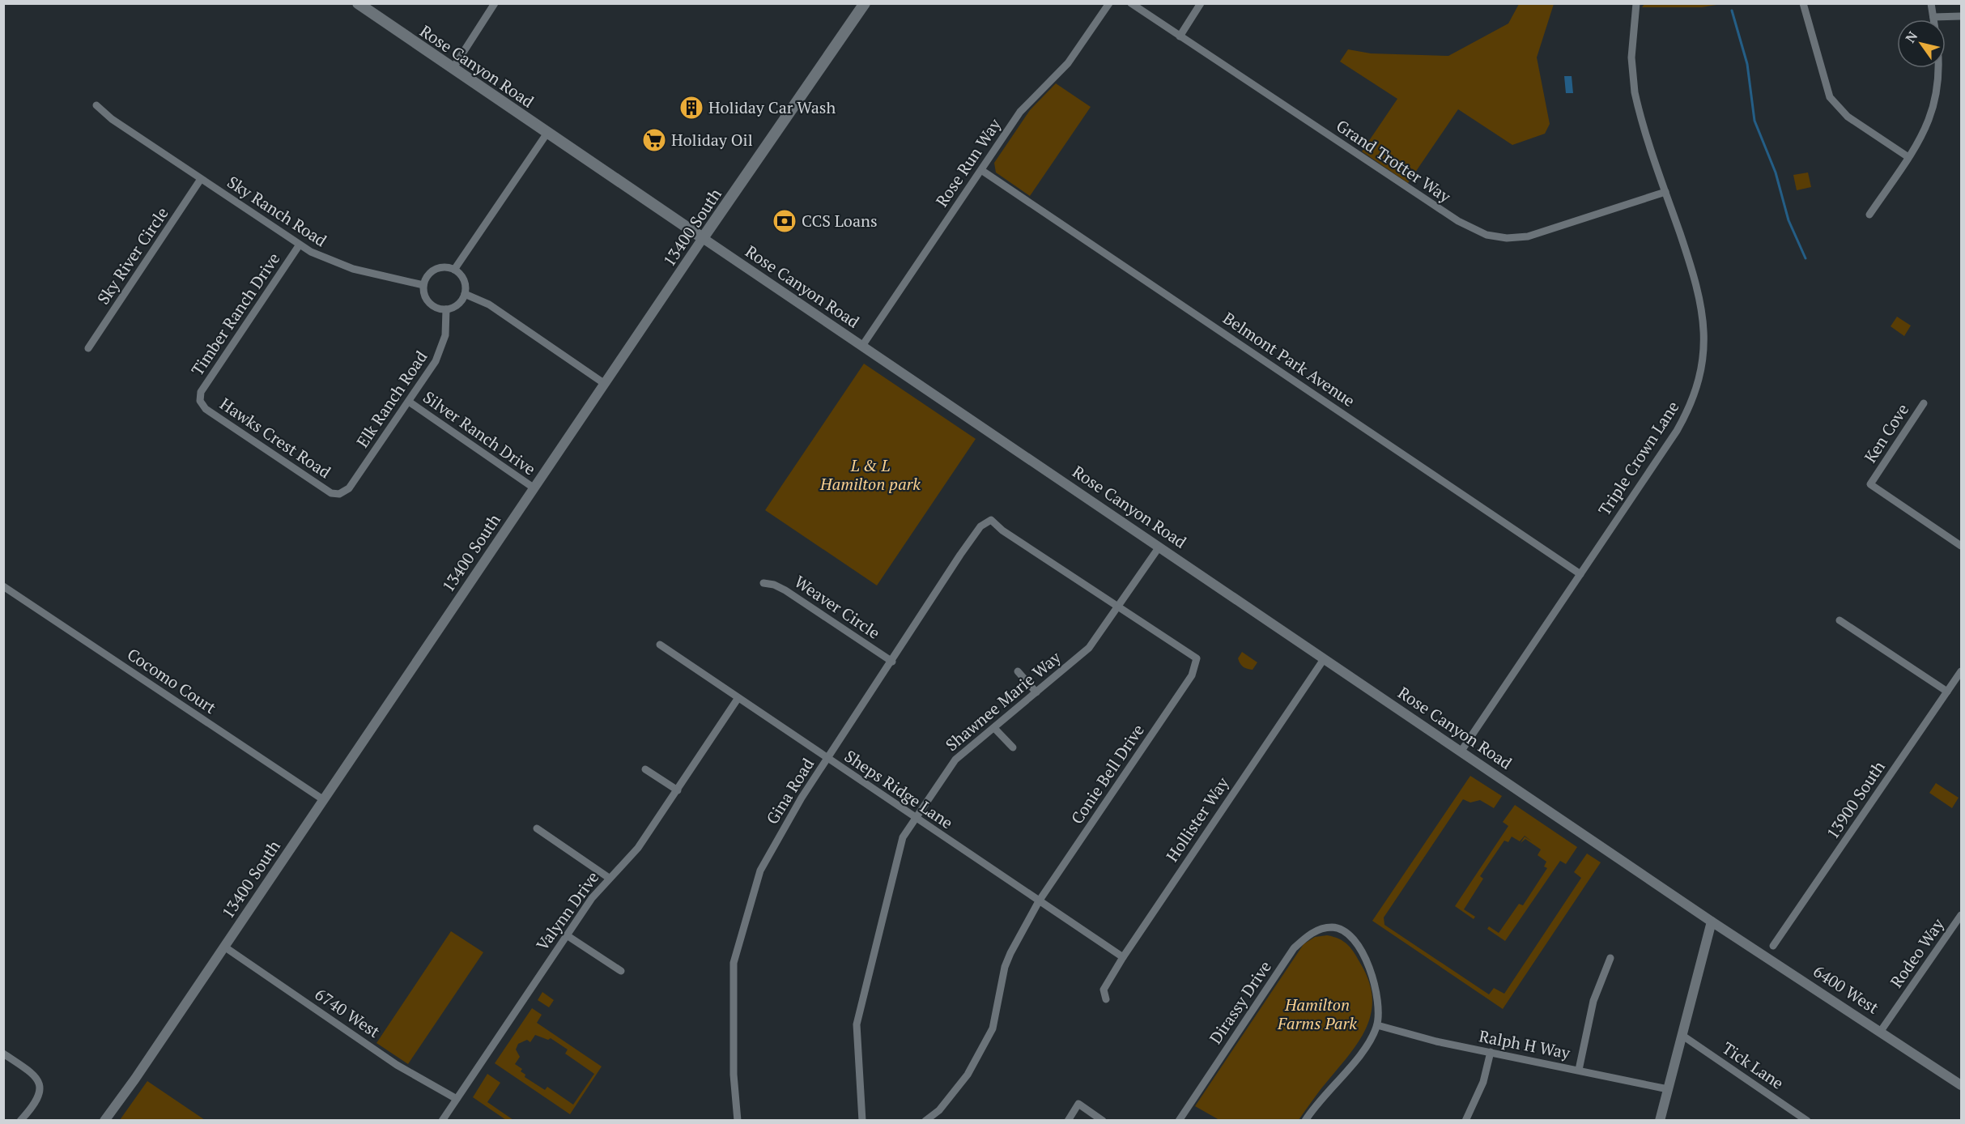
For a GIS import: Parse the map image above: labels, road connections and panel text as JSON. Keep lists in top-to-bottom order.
{
  "streets": {
    "main road": ["Rose Canyon Road", "13400 South"],
    "street": [
      "Grand Trotter Way",
      "Rose Run Way",
      "Sky Ranch Road",
      "Sky River Circle",
      "Timber Ranch Drive",
      "Belmont Park Avenue",
      "Elk Ranch Road",
      "Silver Ranch Drive",
      "Ken Cove",
      "Hawks Crest Road",
      "Triple Crown Lane",
      "Weaver Circle",
      "Cocomo Court",
      "Shawnee Marie Way",
      "Conie Bell Drive",
      "Sheps Ridge Lane",
      "Gina Road",
      "13900 South",
      "Hollister Way",
      "Valynn Drive",
      "Rodeo Way",
      "6400 West",
      "Dirassy Drive",
      "6740 West",
      "Ralph H Way",
      "Tick Lane"
    ]
  },
  "crossings": [
    ["Rose Canyon Road", "Rose Run Way"],
    ["Rose Canyon Road", "13400 South"],
    ["Rose Canyon Road", "Triple Crown Lane"],
    ["Rose Canyon Road", "Shawnee Marie Way"],
    ["Rose Canyon Road", "Hollister Way"],
    ["Rose Canyon Road", "6400 West"],
    ["Grand Trotter Way", "Triple Crown Lane"],
    ["Rose Run Way", "Belmont Park Avenue"],
    ["Sky Ranch Road", "Sky River Circle"],
    ["Sky Ranch Road", "Timber Ranch Drive"],
    ["Sky Ranch Road", "Elk Ranch Road"],
    ["13400 South", "Silver Ranch Drive"],
    ["13400 South", "Cocomo Court"],
    ["13400 South", "6740 West"],
    ["Timber Ranch Drive", "Hawks Crest Road"],
    ["Belmont Park Avenue", "Triple Crown Lane"],
    ["Elk Ranch Road", "Silver Ranch Drive"],
    ["Elk Ranch Road", "Hawks Crest Road"],
    ["Weaver Circle", "Gina Road"],
    ["Shawnee Marie Way", "Conie Bell Drive"],
    ["Shawnee Marie Way", "Sheps Ridge Lane"],
    ["Conie Bell Drive", "Sheps Ridge Lane"],
    ["Conie Bell Drive", "Gina Road"],
    ["Sheps Ridge Lane", "Gina Road"],
    ["Sheps Ridge Lane", "Hollister Way"],
    ["Sheps Ridge Lane", "Valynn Drive"],
    ["Valynn Drive", "6740 West"],
    ["Rodeo Way", "6400 West"],
    ["Dirassy Drive", "Ralph H Way"]
  ],
  "parks": ["L & L Hamilton park", "Hamilton Farms Park"],
  "places": {
    "building": ["Holiday Car Wash"],
    "supermarket": ["Holiday Oil"],
    "bank": ["CCS Loans"]
  },
  "north": "top left"
}
